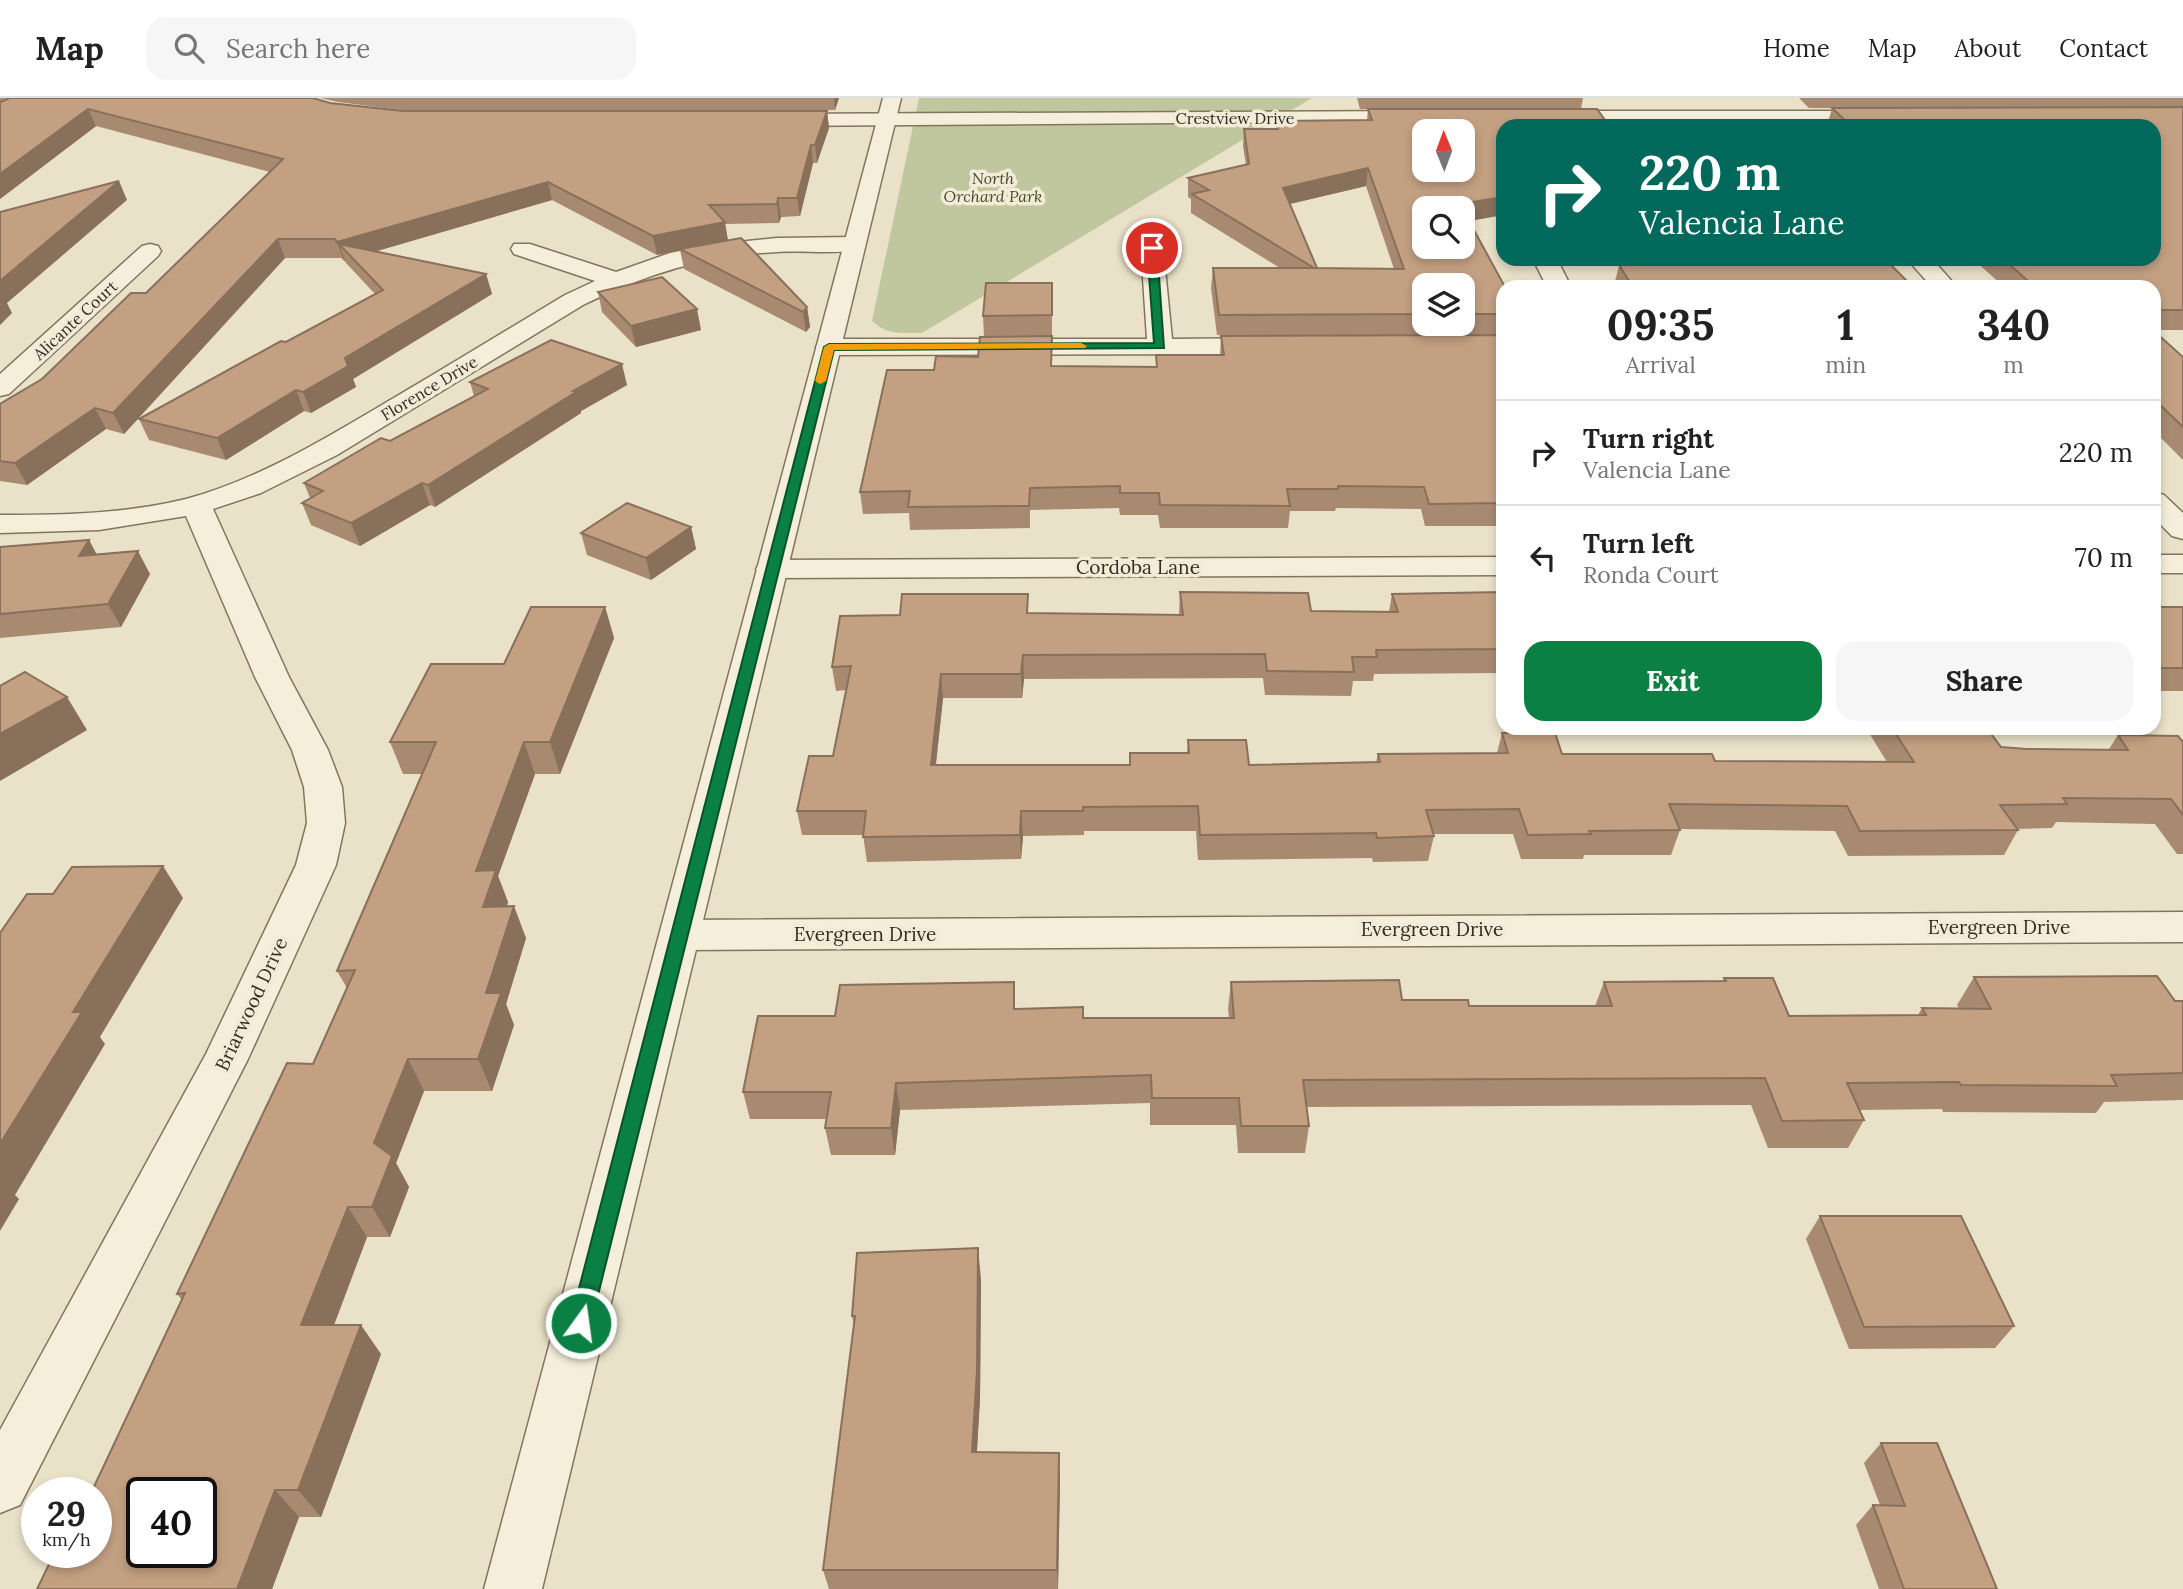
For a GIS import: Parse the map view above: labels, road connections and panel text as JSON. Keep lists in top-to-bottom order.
{
  "streets": {
    "street": [
      "Crestview Drive",
      "Alicante Court",
      "Florence Drive",
      "Cordoba Lane",
      "Evergreen Drive",
      "Briarwood Drive"
    ]
  },
  "crossings": [
    ["Florence Drive", "Briarwood Drive"]
  ],
  "parks": ["North Orchard Park"],
  "north": "top",
  "page": {
    "header": "Map",
    "search": "Search here",
    "nav": [
      "Home",
      "Map",
      "About",
      "Contact"
    ],
    "turn": ["220 m", "Valencia Lane"],
    "eta": [
      "09:35",
      "Arrival",
      "1",
      "min",
      "340",
      "m"
    ],
    "list": [
      {
        "name": "Turn right",
        "note": "Valencia Lane",
        "value": "220 m"
      },
      {
        "name": "Turn left",
        "note": "Ronda Court",
        "value": "70 m"
      }
    ],
    "buttons": ["Exit", "Share"],
    "speed": "29 km/h",
    "limit": "40"
  }
}
